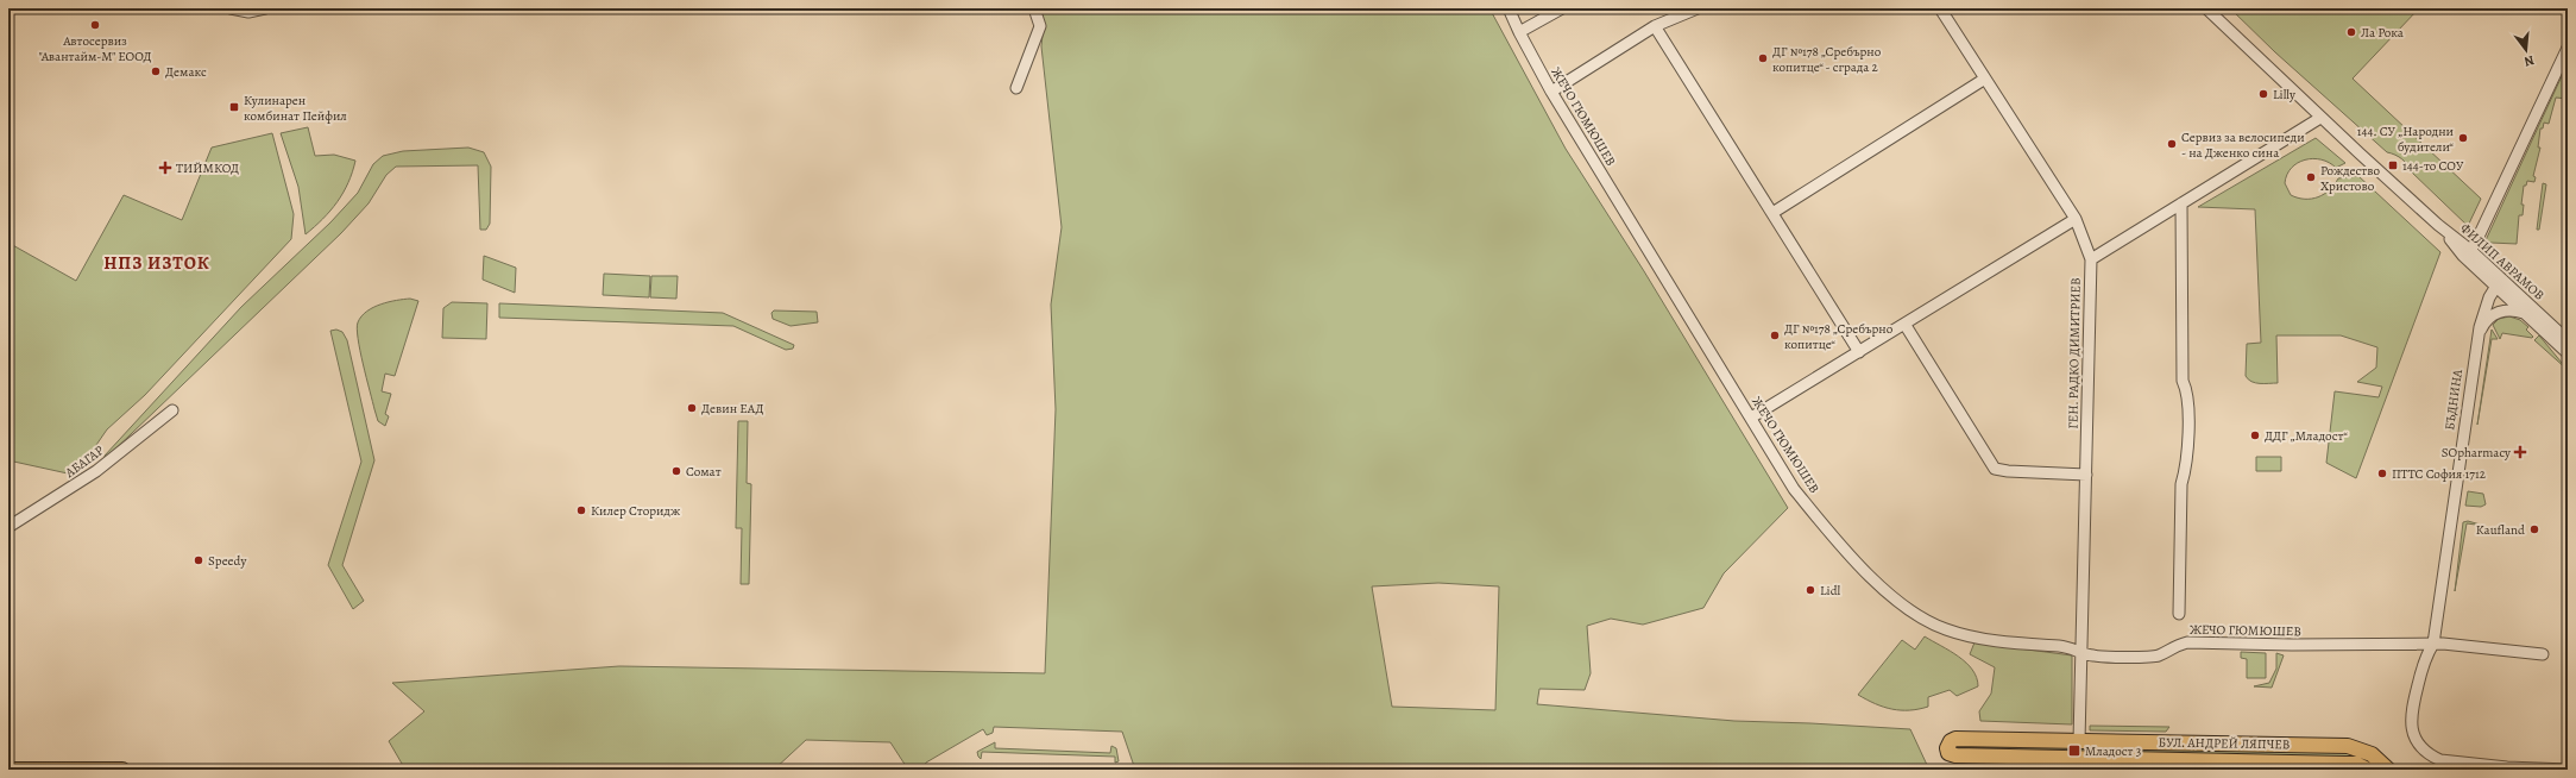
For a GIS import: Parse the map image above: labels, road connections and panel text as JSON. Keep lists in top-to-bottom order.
{
  "streets": {
    "main road": ["БУЛ. АНДРЕЙ ЛЯПЧЕВ"],
    "street": [
      "ЖЕЧО ГЮМЮШЕВ",
      "ФИЛИП АВРАМОВ",
      "ГЕН. РАДКО ДИМИТРИЕВ",
      "БЪДНИНА",
      "АБАГАР"
    ]
  },
  "crossings": [
    ["ЖЕЧО ГЮМЮШЕВ", "ГЕН. РАДКО ДИМИТРИЕВ"],
    ["ЖЕЧО ГЮМЮШЕВ", "БЪДНИНА"],
    ["ФИЛИП АВРАМОВ", "БЪДНИНА"],
    ["ГЕН. РАДКО ДИМИТРИЕВ", "БУЛ. АНДРЕЙ ЛЯПЧЕВ"]
  ],
  "districts": ["НПЗ ИЗТОК"],
  "places": {
    "other": [
      "Автосервиз \"Авантайм-М\" ЕООД",
      "Ла Рока",
      "ДГ №178 „Сребърно копитце“ - сграда 2",
      "Демакс",
      "Lilly",
      "144. СУ „Народни будители“",
      "Сервиз за велосипеди - на Дженко сина",
      "Рождество Христово",
      "ДГ №178 „Сребърно копитце“",
      "Девин ЕАД",
      "ДДГ „Младост“",
      "Сомат",
      "ПТТС София 1712",
      "Килер Сторидж",
      "Kaufland",
      "Speedy",
      "Lidl"
    ],
    "transit": ["Кулинарен комбинат Пейфил", "144-то СОУ", "Младост 3"],
    "health": ["ТИЙМКОД", "SOpharmacy"]
  },
  "north": "bottom"
}
